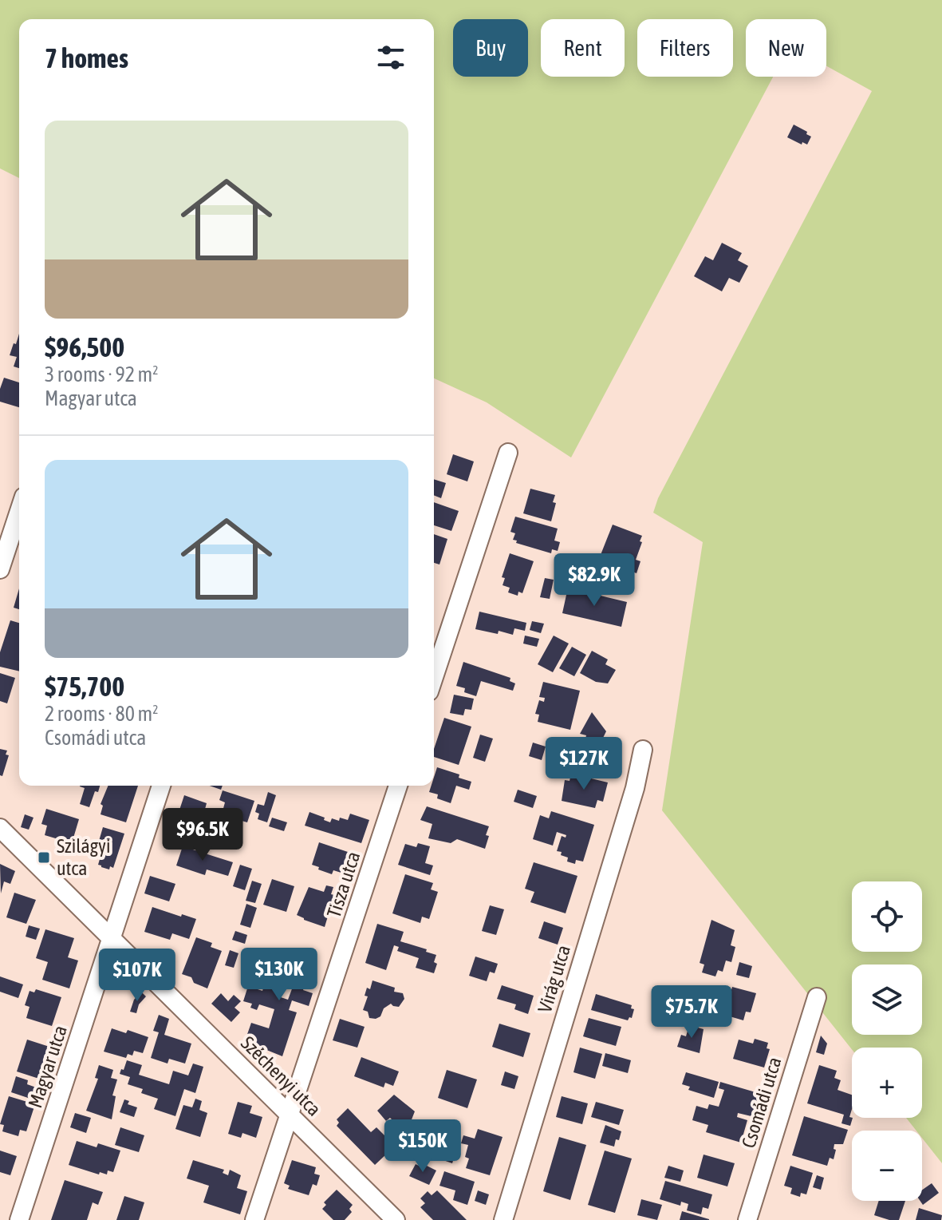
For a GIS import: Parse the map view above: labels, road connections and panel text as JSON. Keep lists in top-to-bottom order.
{
  "streets": {
    "street": [
      "Tisza utca",
      "Virág utca",
      "Magyar utca",
      "Széchenyi utca",
      "Csomádi utca"
    ]
  },
  "crossings": [
    ["Tisza utca", "Széchenyi utca"],
    ["Magyar utca", "Széchenyi utca"]
  ],
  "places": {
    "transit": ["Szilágyi utca"]
  },
  "page": {
    "chip": [
      "Buy",
      "Rent",
      "Filters",
      "New"
    ],
    "heading": "7 homes",
    "list": [
      {
        "name": "$96,500",
        "note": "3 rooms · 92 m² · Magyar utca"
      },
      {
        "name": "$75,700",
        "note": "2 rooms · 80 m² · Csomádi utca"
      }
    ],
    "price": [
      "$82.9K",
      "$127K",
      "$96.5K",
      "$130K",
      "$107K",
      "$75.7K",
      "$150K"
    ],
    "map_buttons": ["+", "−"]
  }
}
